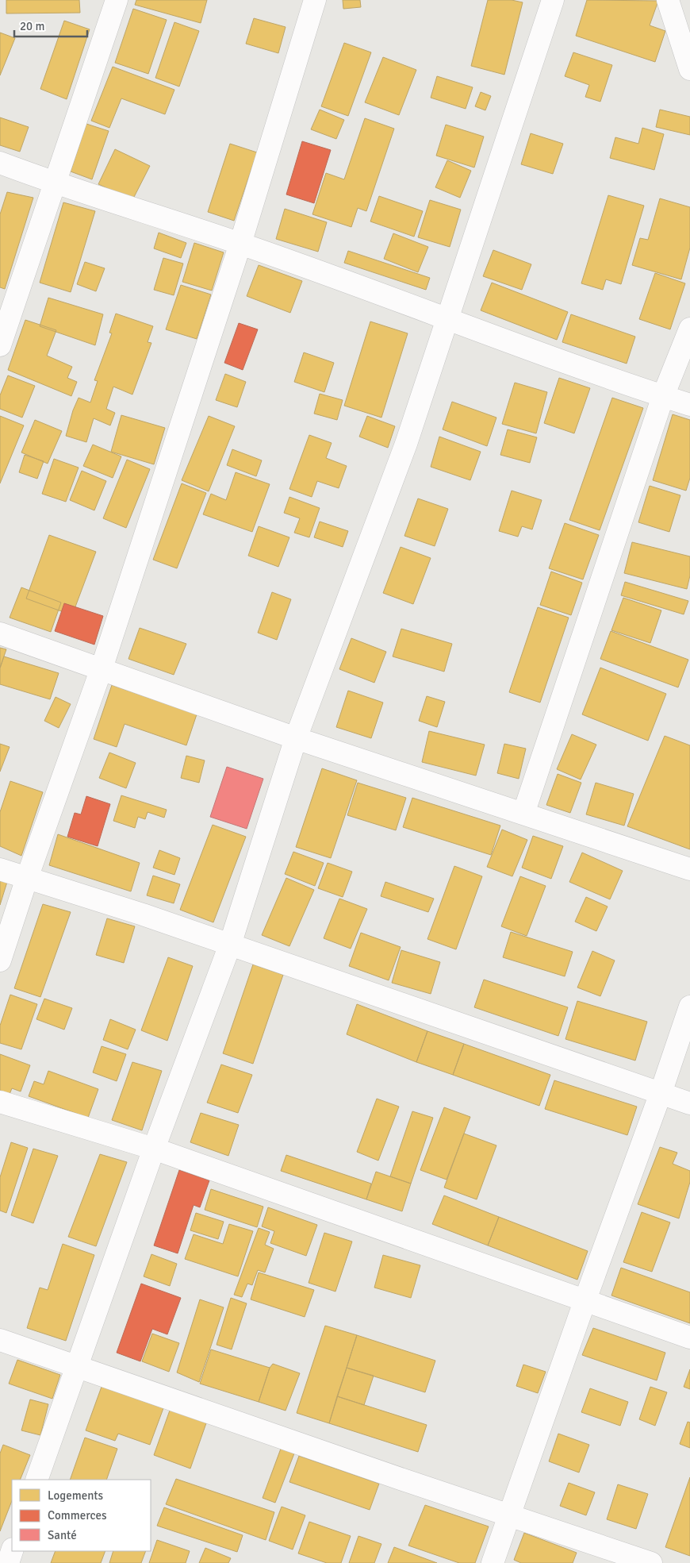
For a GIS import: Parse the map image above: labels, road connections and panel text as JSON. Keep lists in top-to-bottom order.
{
  "legend": ["Logements", "Commerces", "Santé"],
  "scale_bar": "20 m"
}
